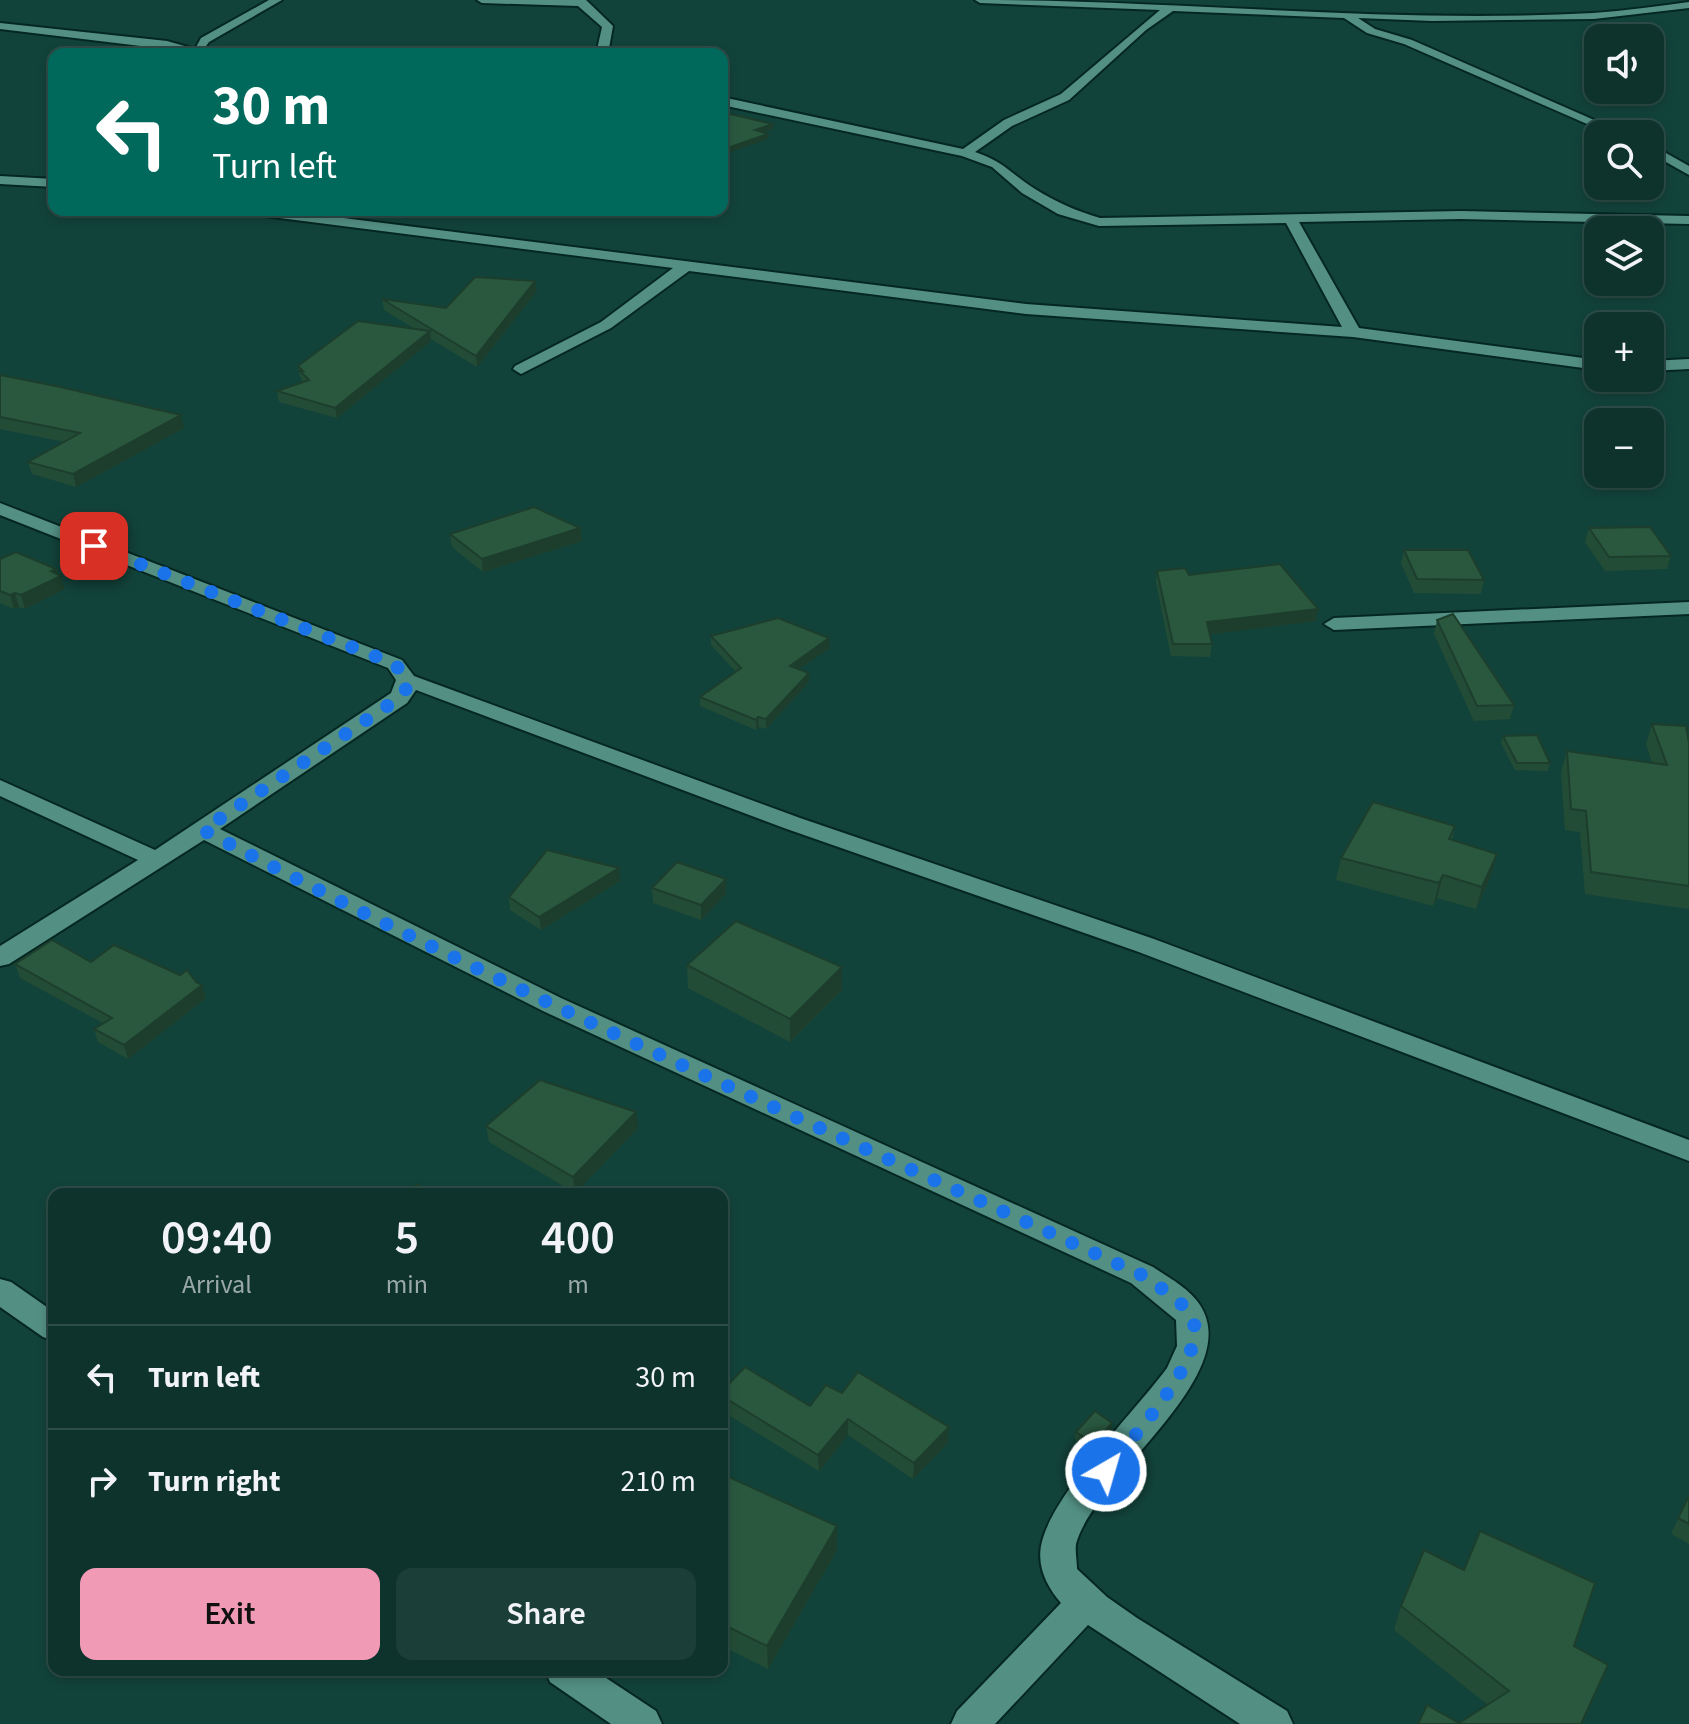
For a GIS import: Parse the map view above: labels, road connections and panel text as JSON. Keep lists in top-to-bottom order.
{
  "page": {
    "map_buttons": ["+", "−"],
    "turn": ["30 m", "Turn left"],
    "eta": [
      "09:40",
      "Arrival",
      "5",
      "min",
      "400",
      "m"
    ],
    "list": [
      {
        "name": "Turn left",
        "value": "30 m"
      },
      {
        "name": "Turn right",
        "value": "210 m"
      }
    ],
    "buttons": ["Exit", "Share"]
  }
}
